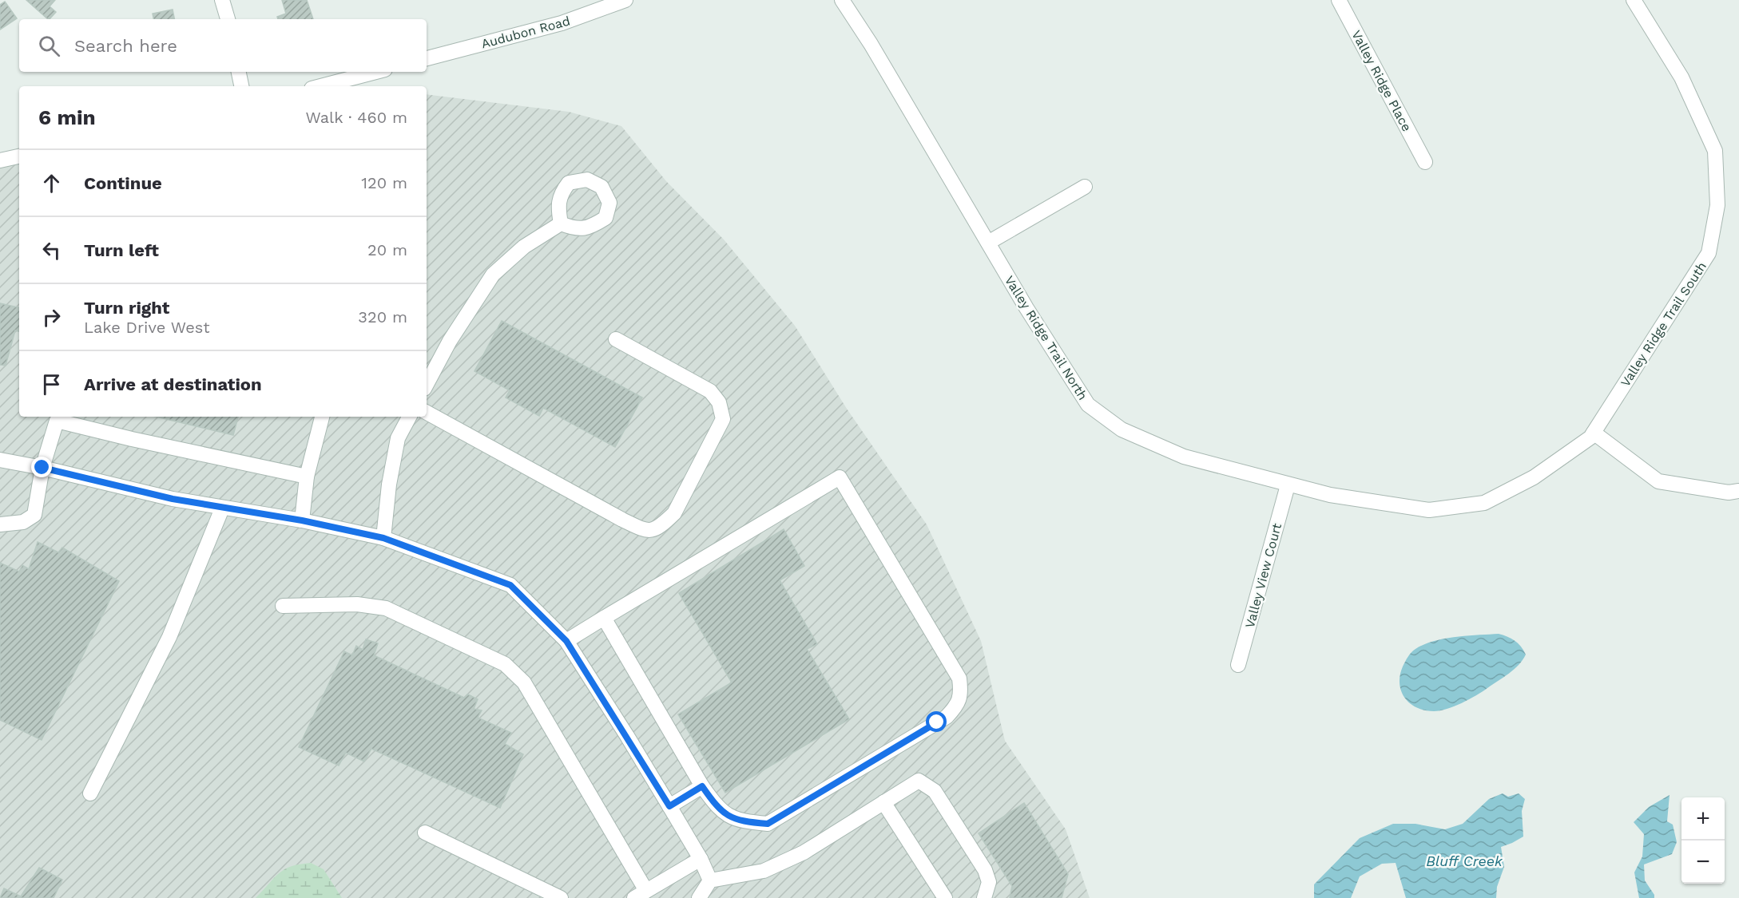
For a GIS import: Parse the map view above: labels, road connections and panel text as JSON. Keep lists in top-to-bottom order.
{
  "streets": {
    "street": [
      "Audubon Road",
      "Valley Ridge Place",
      "Valley Ridge Trail South",
      "Valley Ridge Trail North",
      "Valley View Court"
    ]
  },
  "crossings": [
    ["Valley Ridge Trail South", "Valley Ridge Trail North"],
    ["Valley Ridge Trail North", "Valley View Court"]
  ],
  "water": ["Bluff Creek"],
  "page": {
    "search": "Search here",
    "heading": ["6 min", "Walk · 460 m"],
    "list": [
      ["Continue", "120 m"],
      ["Turn left", "20 m"],
      ["Turn right", "Lake Drive West", "320 m"],
      "Arrive at destination"
    ],
    "map_buttons": ["+", "−"]
  }
}
